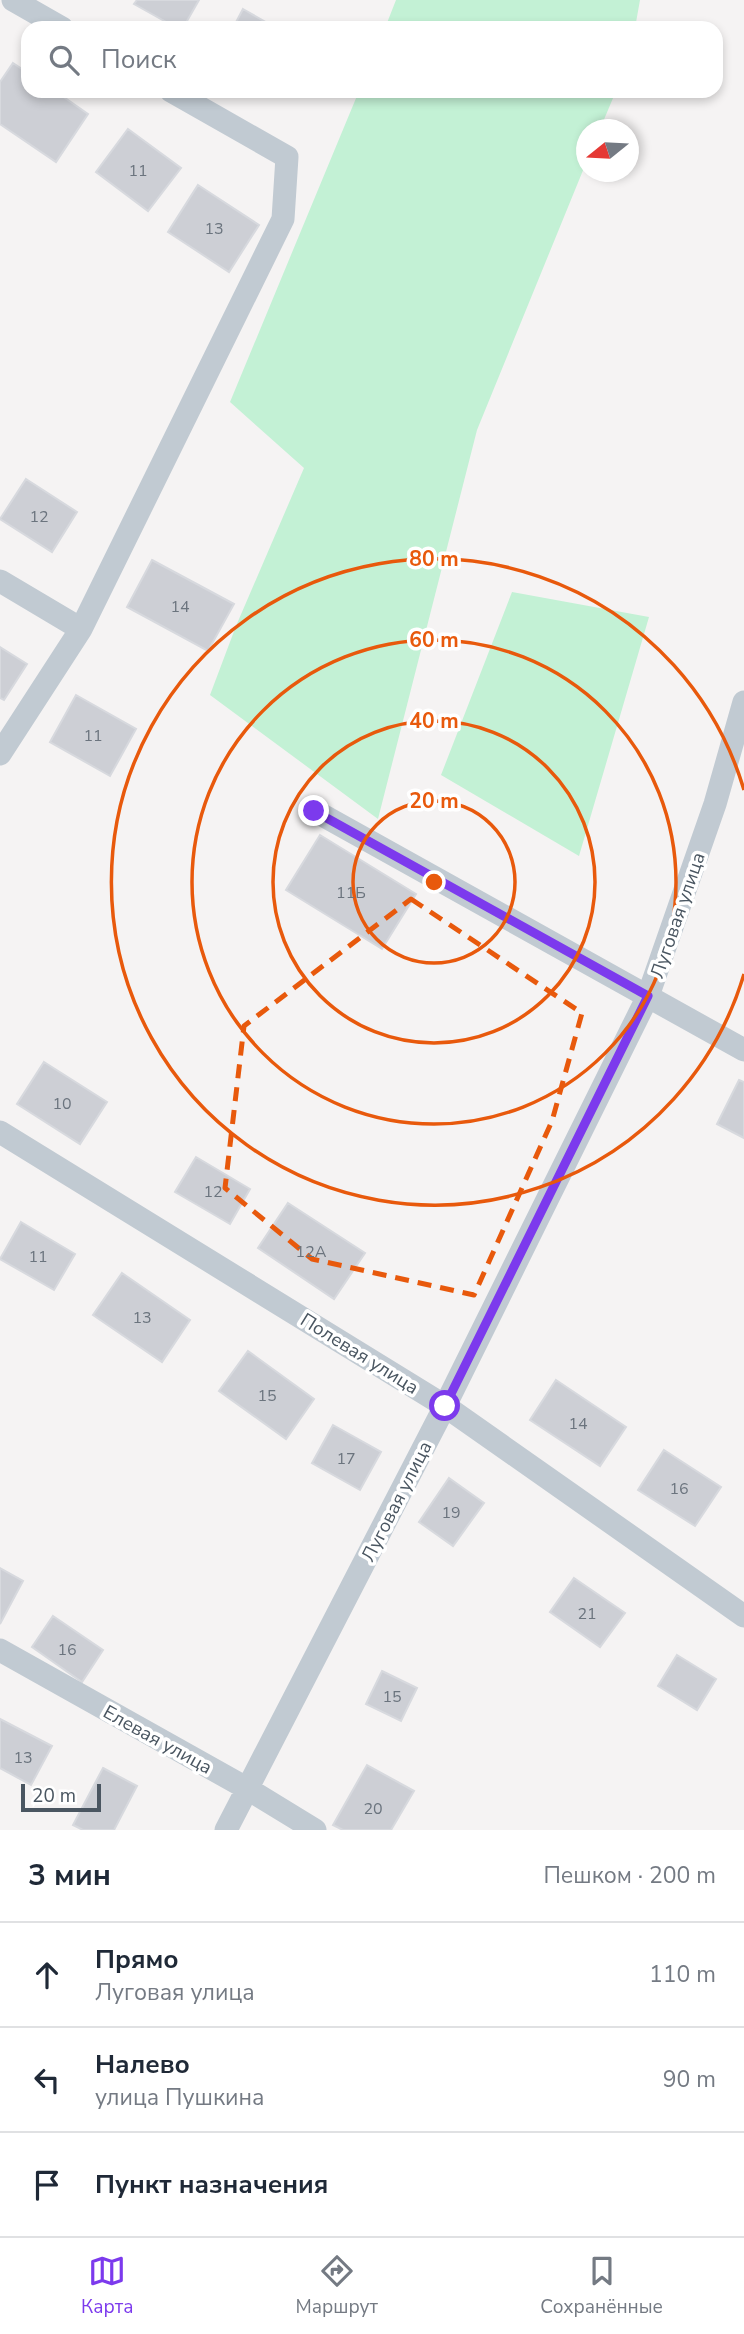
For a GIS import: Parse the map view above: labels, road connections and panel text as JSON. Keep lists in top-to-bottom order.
{
  "streets": {
    "street": ["Луговая улица", "Полевая улица", "Елевая улица"]
  },
  "crossings": [
    ["Луговая улица", "Полевая улица"],
    ["Луговая улица", "Елевая улица"]
  ],
  "house_numbers": [
    "11",
    "13",
    "12",
    "14",
    "11",
    "11Б",
    "10",
    "12",
    "12А",
    "11",
    "13",
    "15",
    "14",
    "17",
    "16",
    "19",
    "21",
    "16",
    "15",
    "13",
    "20"
  ],
  "scale_bar": "20 m",
  "north": "left",
  "page": {
    "search": "Поиск",
    "scale": "20 m",
    "heading": ["3 мин", "Пешком · 200 m"],
    "list": [
      ["Прямо", "Луговая улица", "110 m"],
      ["Налево", "улица Пушкина", "90 m"],
      "Пункт назначения"
    ],
    "nav": ["Карта", "Маршрут", "Сохранённые"]
  },
  "rings": [
    "80 m",
    "60 m",
    "40 m",
    "20 m"
  ]
}
